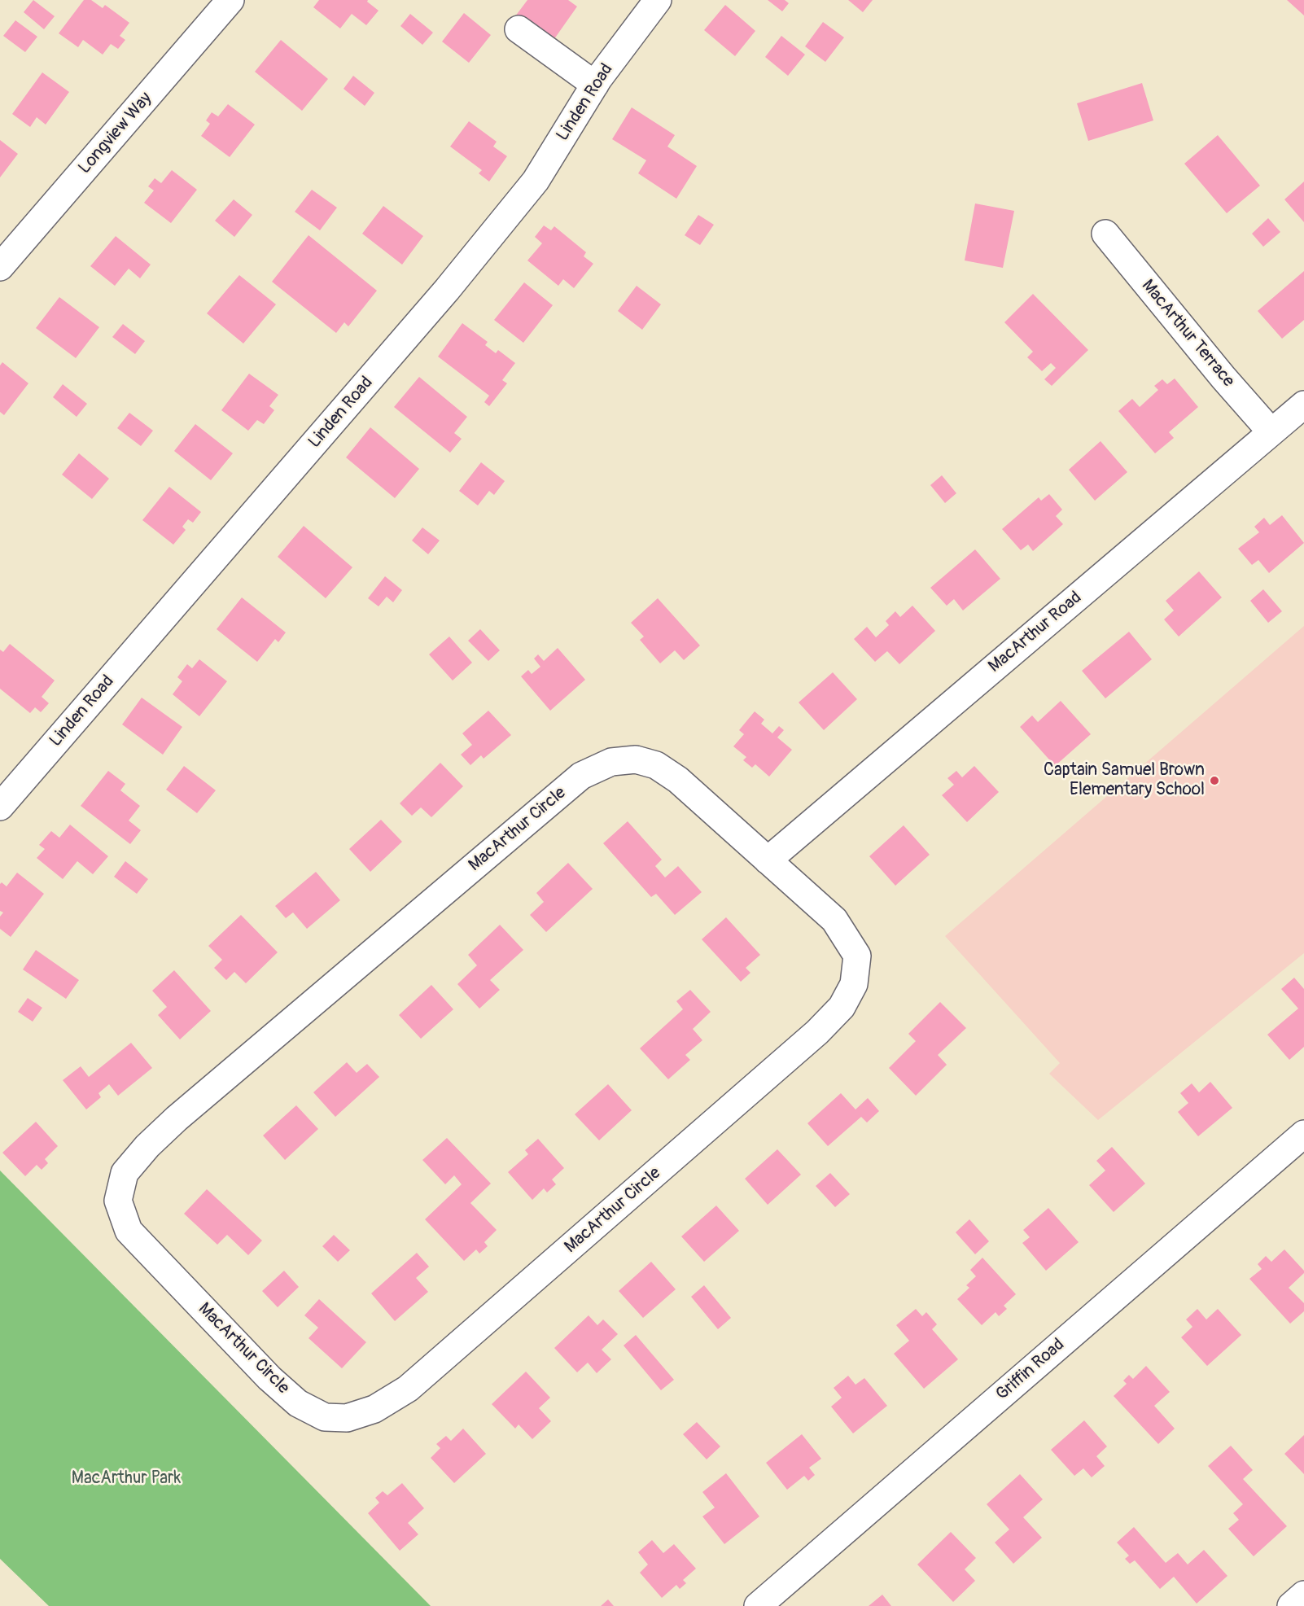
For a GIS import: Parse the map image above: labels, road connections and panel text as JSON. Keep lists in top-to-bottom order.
{
  "streets": {
    "street": [
      "Linden Road",
      "Longview Way",
      "MacArthur Terrace",
      "MacArthur Road",
      "MacArthur Circle",
      "Griffin Road"
    ]
  },
  "crossings": [
    ["MacArthur Terrace", "MacArthur Road"],
    ["MacArthur Road", "MacArthur Circle"]
  ],
  "parks": ["MacArthur Park"],
  "places": ["Captain Samuel Brown Elementary School"]
}
